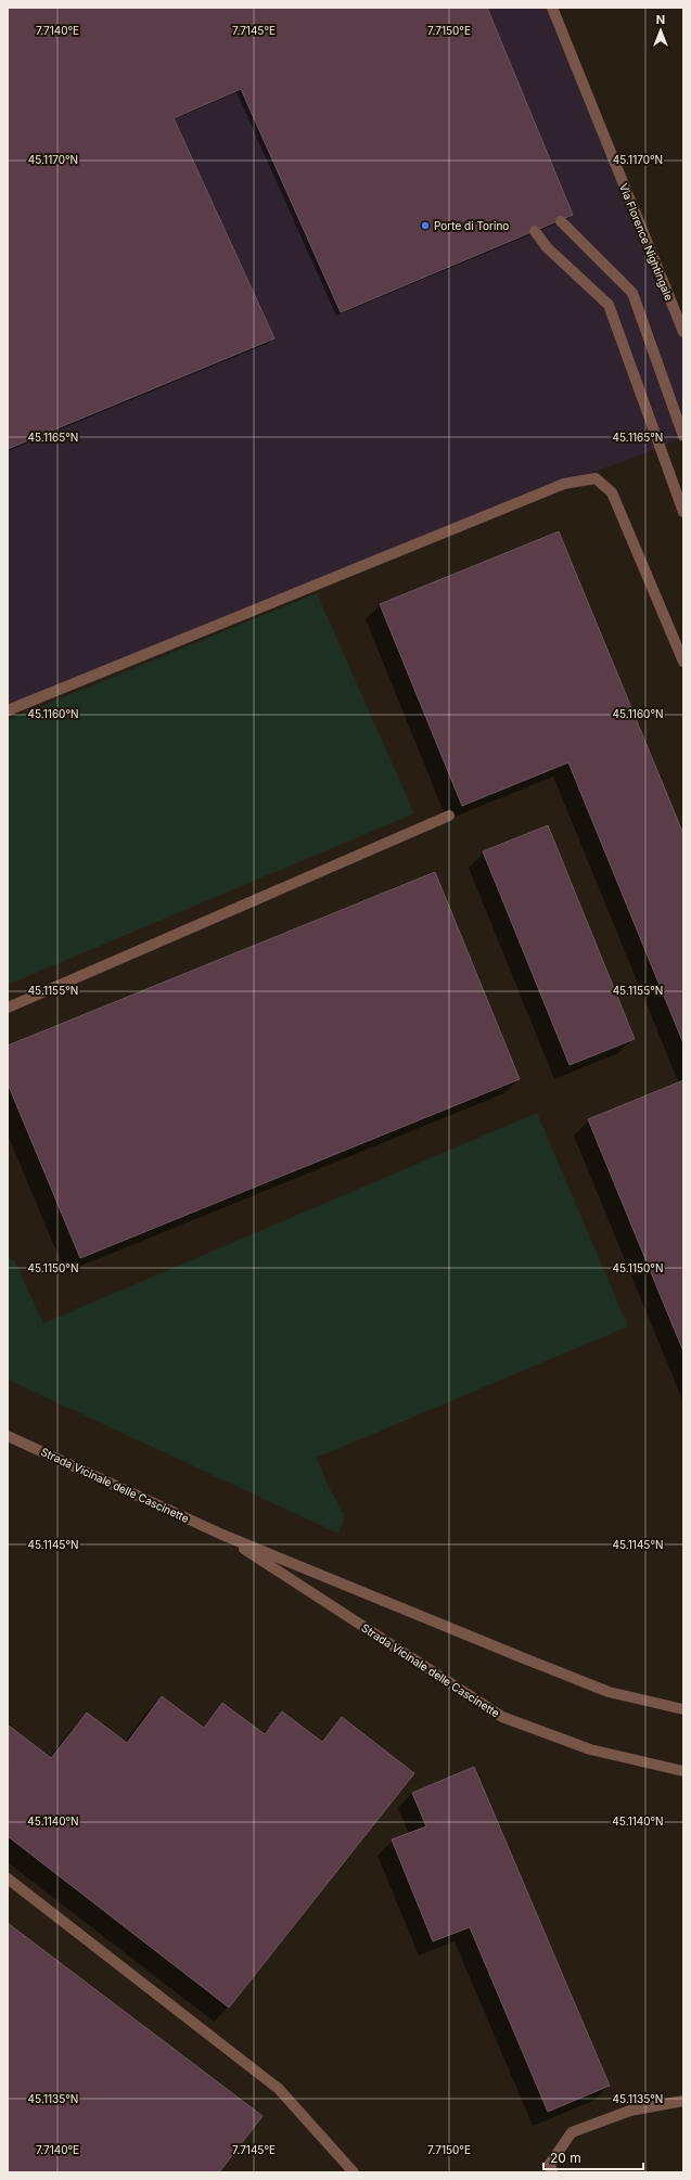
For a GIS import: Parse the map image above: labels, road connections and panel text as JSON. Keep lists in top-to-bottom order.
{
  "streets": {
    "street": ["Via Florence Nightingale", "Strada Vicinale delle Cascinette"]
  },
  "places": ["Porte di Torino"],
  "scale_bar": "20 m",
  "north": "top",
  "coordinates": [
    "7.7140°E",
    "7.7145°E",
    "7.7150°E",
    "45.1170°N",
    "45.1165°N",
    "45.1160°N",
    "45.1155°N",
    "45.1150°N",
    "45.1145°N",
    "45.1140°N",
    "45.1135°N"
  ]
}
